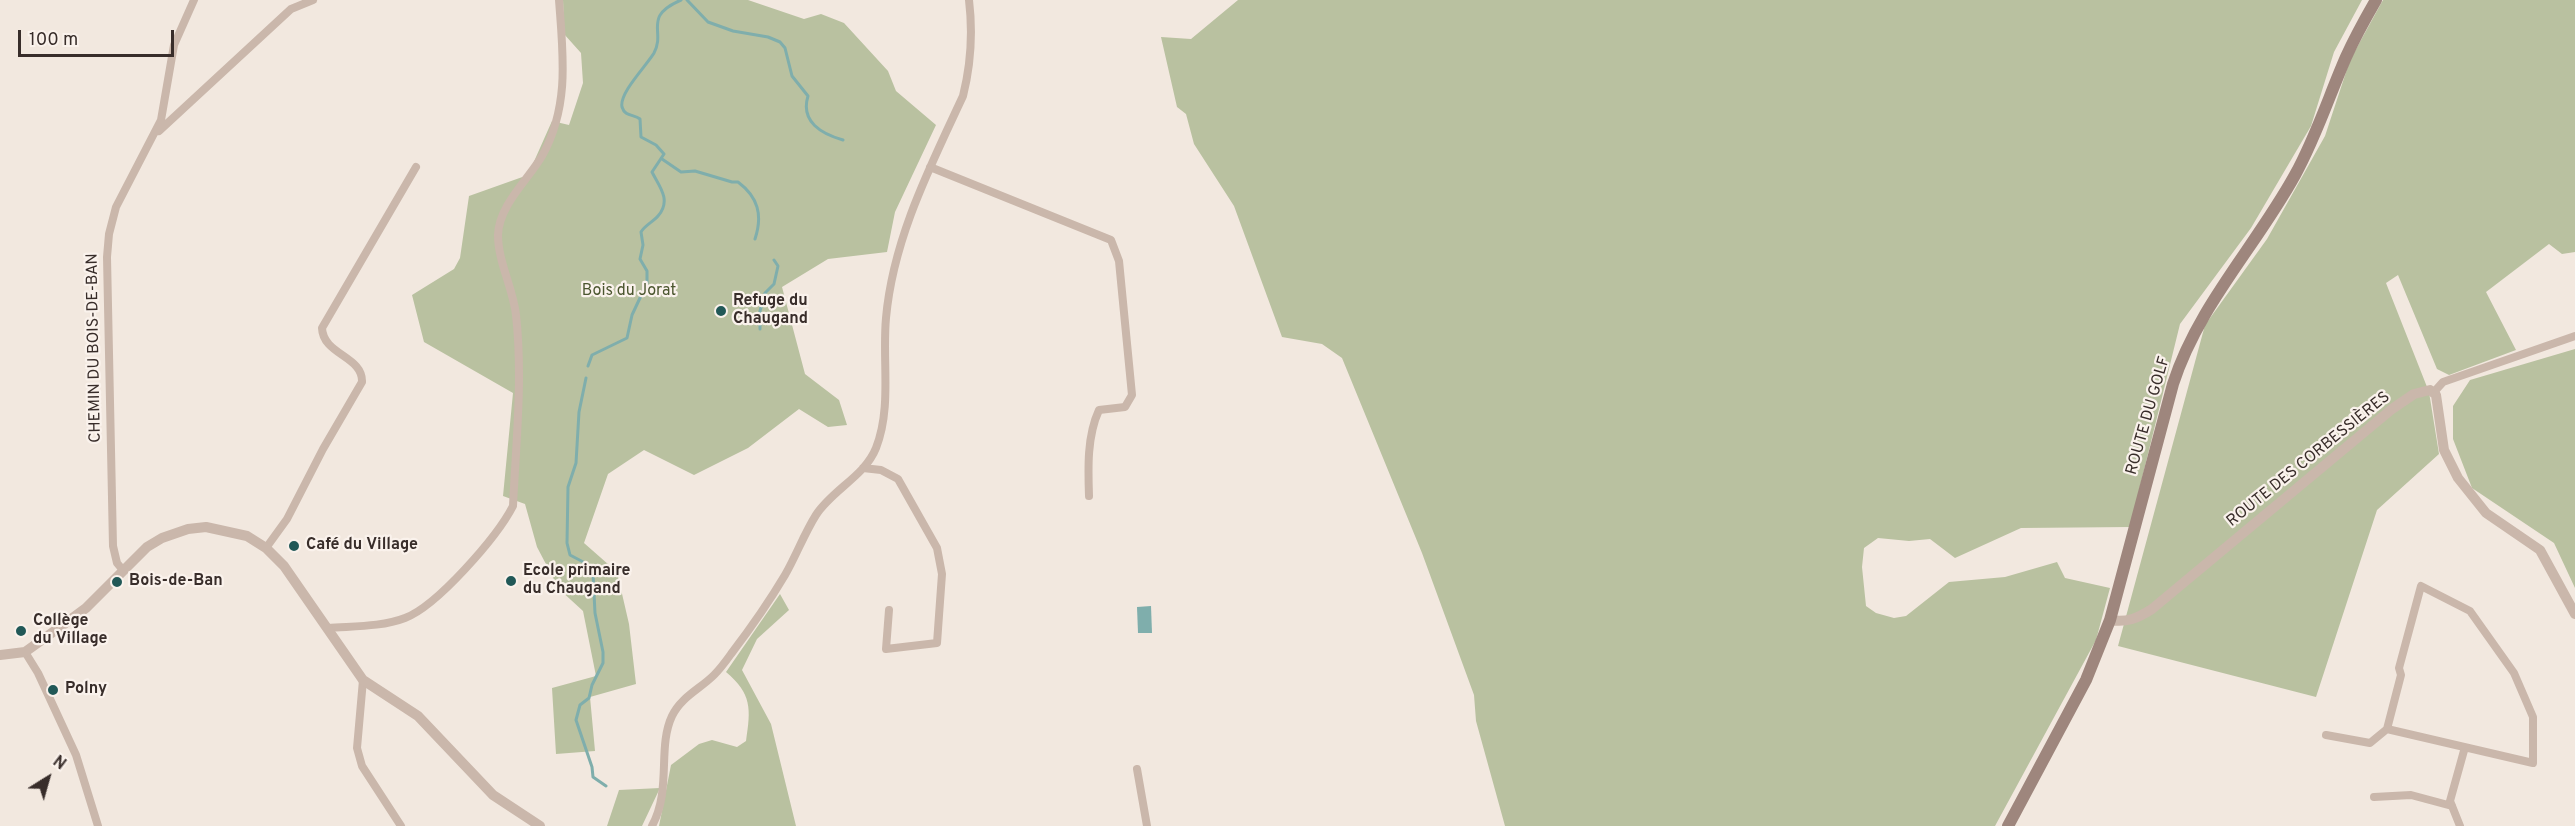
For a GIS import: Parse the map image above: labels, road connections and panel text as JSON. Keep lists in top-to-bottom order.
{
  "streets": {
    "main road": ["ROUTE DU GOLF"],
    "street": ["CHEMIN DU BOIS-DE-BAN", "ROUTE DES CORBESSIÈRES"]
  },
  "crossings": [
    ["ROUTE DU GOLF", "ROUTE DES CORBESSIÈRES"]
  ],
  "parks": ["Bois du Jorat"],
  "places": [
    "Refuge du Chaugand",
    "Café du Village",
    "Ecole primaire du Chaugand",
    "Bois-de-Ban",
    "Collège du Village",
    "Polny"
  ],
  "scale_bar": "100 m",
  "north": "top right"
}
